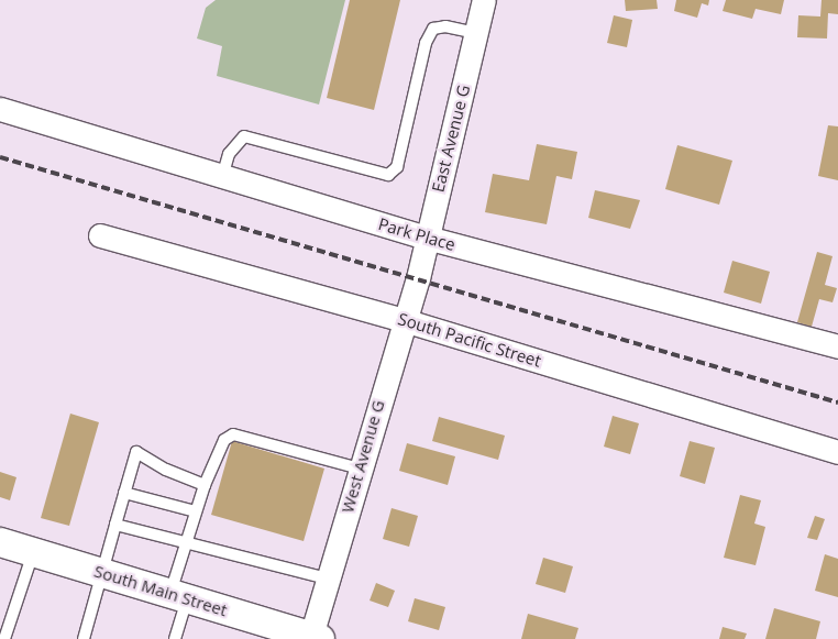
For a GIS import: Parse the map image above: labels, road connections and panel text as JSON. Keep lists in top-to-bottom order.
{
  "streets": {
    "street": [
      "East Avenue G",
      "Park Place",
      "South Pacific Street",
      "West Avenue G",
      "South Main Street"
    ]
  },
  "crossings": [
    ["East Avenue G", "Park Place"],
    ["East Avenue G", "West Avenue G"],
    ["South Pacific Street", "West Avenue G"],
    ["West Avenue G", "South Main Street"]
  ]
}
